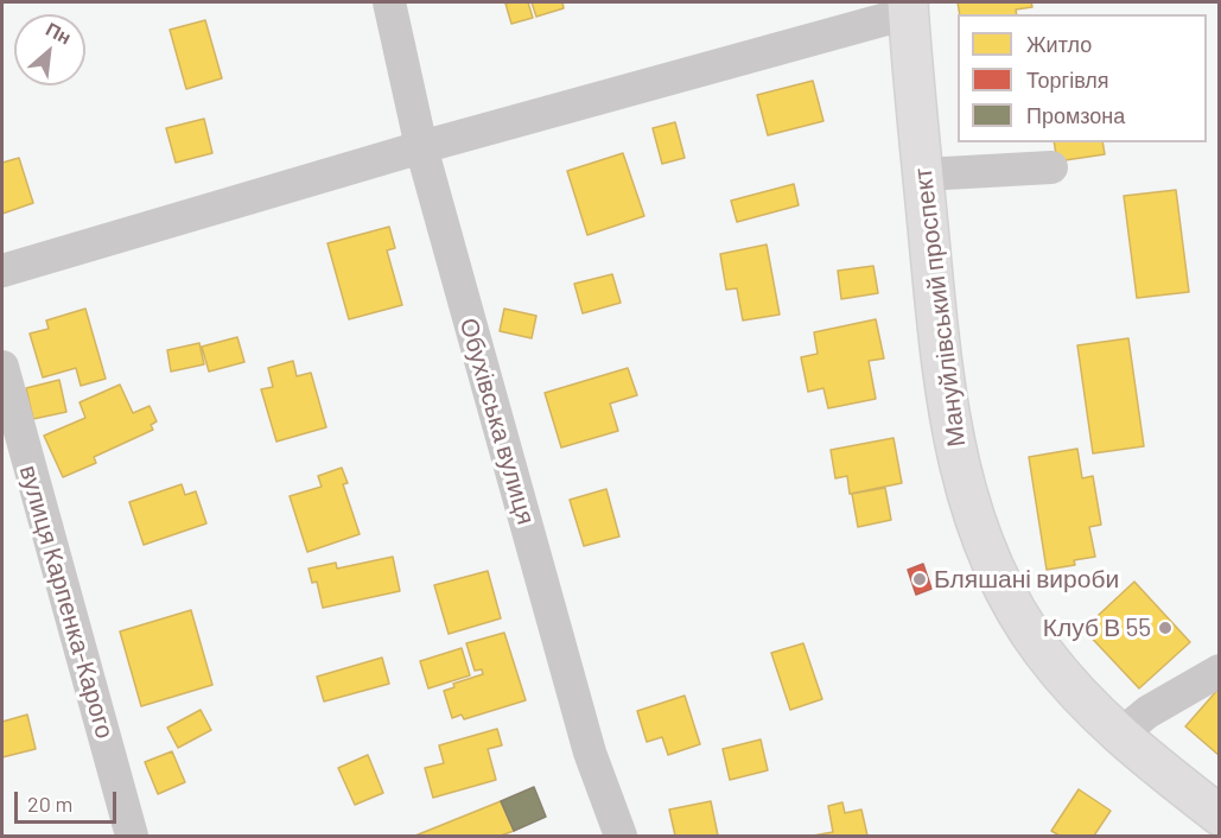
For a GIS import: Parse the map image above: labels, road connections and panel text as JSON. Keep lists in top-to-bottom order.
{
  "streets": {
    "main road": ["Мануйлівський проспект"],
    "street": ["Обухівська вулиця", "вулиця Карпенка-Карого"]
  },
  "places": ["Бляшані вироби", "Клуб В 55"],
  "legend": ["Житло", "Торгівля", "Промзона"],
  "scale_bar": "20 m",
  "north": "top right"
}
